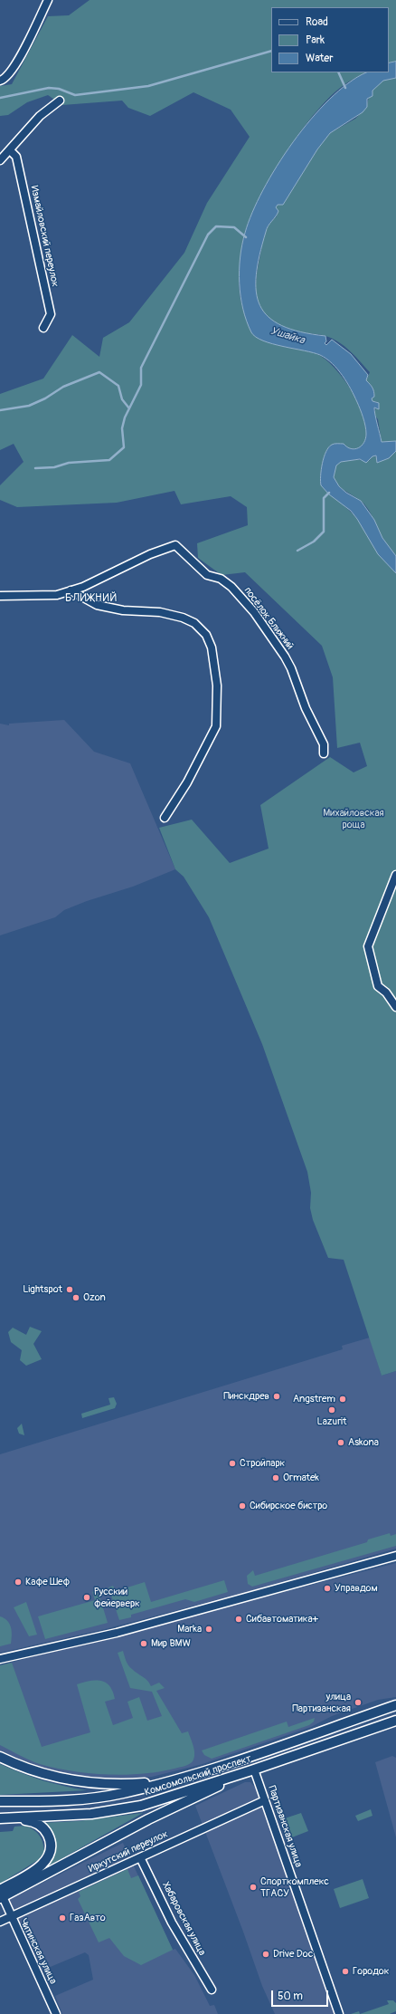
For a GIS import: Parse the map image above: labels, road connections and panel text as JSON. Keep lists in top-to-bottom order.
{
  "streets": {
    "main road": ["Комсомольский проспект"],
    "street": [
      "Измайловский переулок",
      "посёлок Ближний",
      "Партизанская улица",
      "Иркутский переулок",
      "Хабаровская улица",
      "Читинская улица"
    ]
  },
  "crossings": [
    ["Комсомольский проспект", "Партизанская улица"],
    ["Партизанская улица", "Иркутский переулок"],
    ["Иркутский переулок", "Хабаровская улица"],
    ["Иркутский переулок", "Читинская улица"]
  ],
  "districts": ["БЛИЖНИЙ"],
  "water": ["Ушайка"],
  "parks": ["Михайловская роща"],
  "places": [
    "Lightspot",
    "Ozon",
    "Пинскдрев",
    "Angstrem",
    "Lazurit",
    "Askona",
    "Стройпарк",
    "Ormatek",
    "Сибирское бистро",
    "Кафе Шеф",
    "Управдом",
    "Русский фейерверк",
    "Сибавтоматика+",
    "Marka",
    "Мир BMW",
    "улица Партизанская",
    "Спорткомплекс ТГАСУ",
    "ГазАвто",
    "Drive Doc",
    "Городок"
  ],
  "legend": ["Road", "Park", "Water"],
  "scale_bar": "50 m"
}
